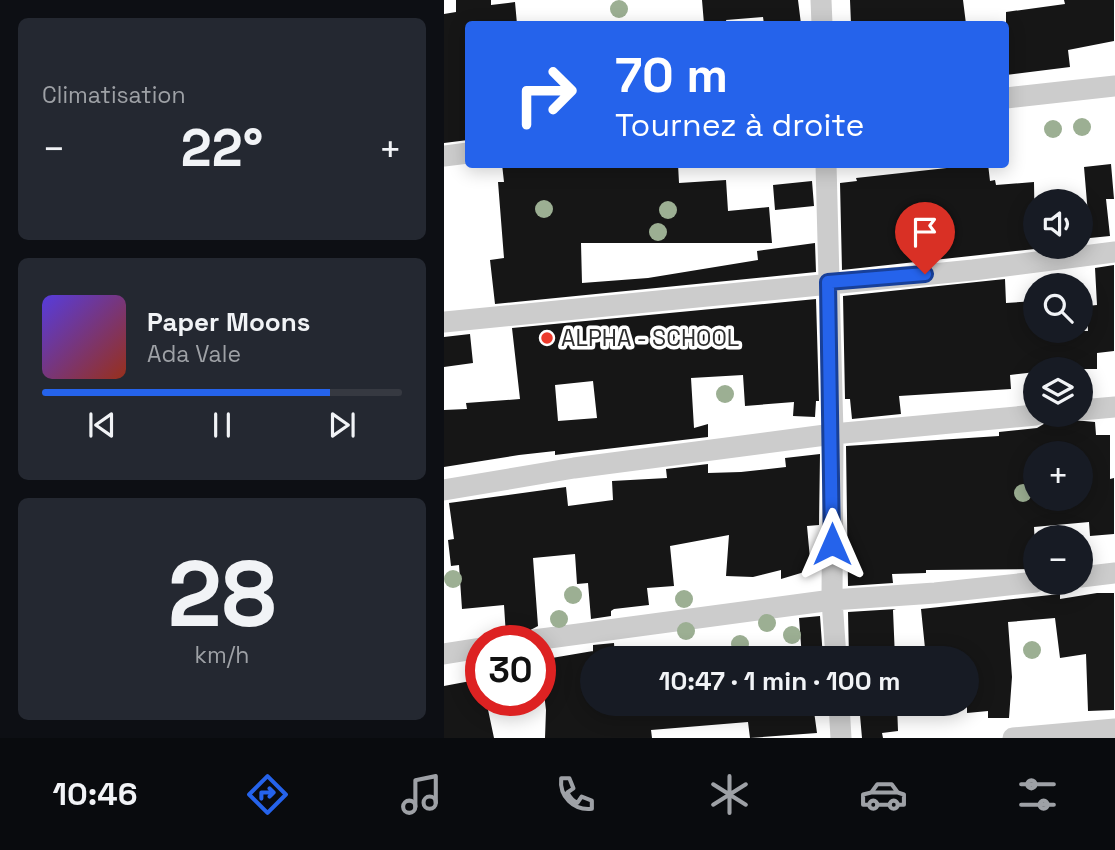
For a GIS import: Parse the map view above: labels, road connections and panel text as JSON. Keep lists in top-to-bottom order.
{
  "places": ["ALPHA - SCHOOL"],
  "page": {
    "tile": [
      "Climatisation",
      ["28", "km/h"]
    ],
    "turn": ["70 m", "Tournez à droite"],
    "heat": ["−", "22°", "+"],
    "map_buttons": ["+", "−"],
    "song": ["Paper Moons", "Ada Vale"],
    "limit": "30",
    "trip": "10:47 · 1 min · 100 m",
    "tabs": "10:46"
  }
}
